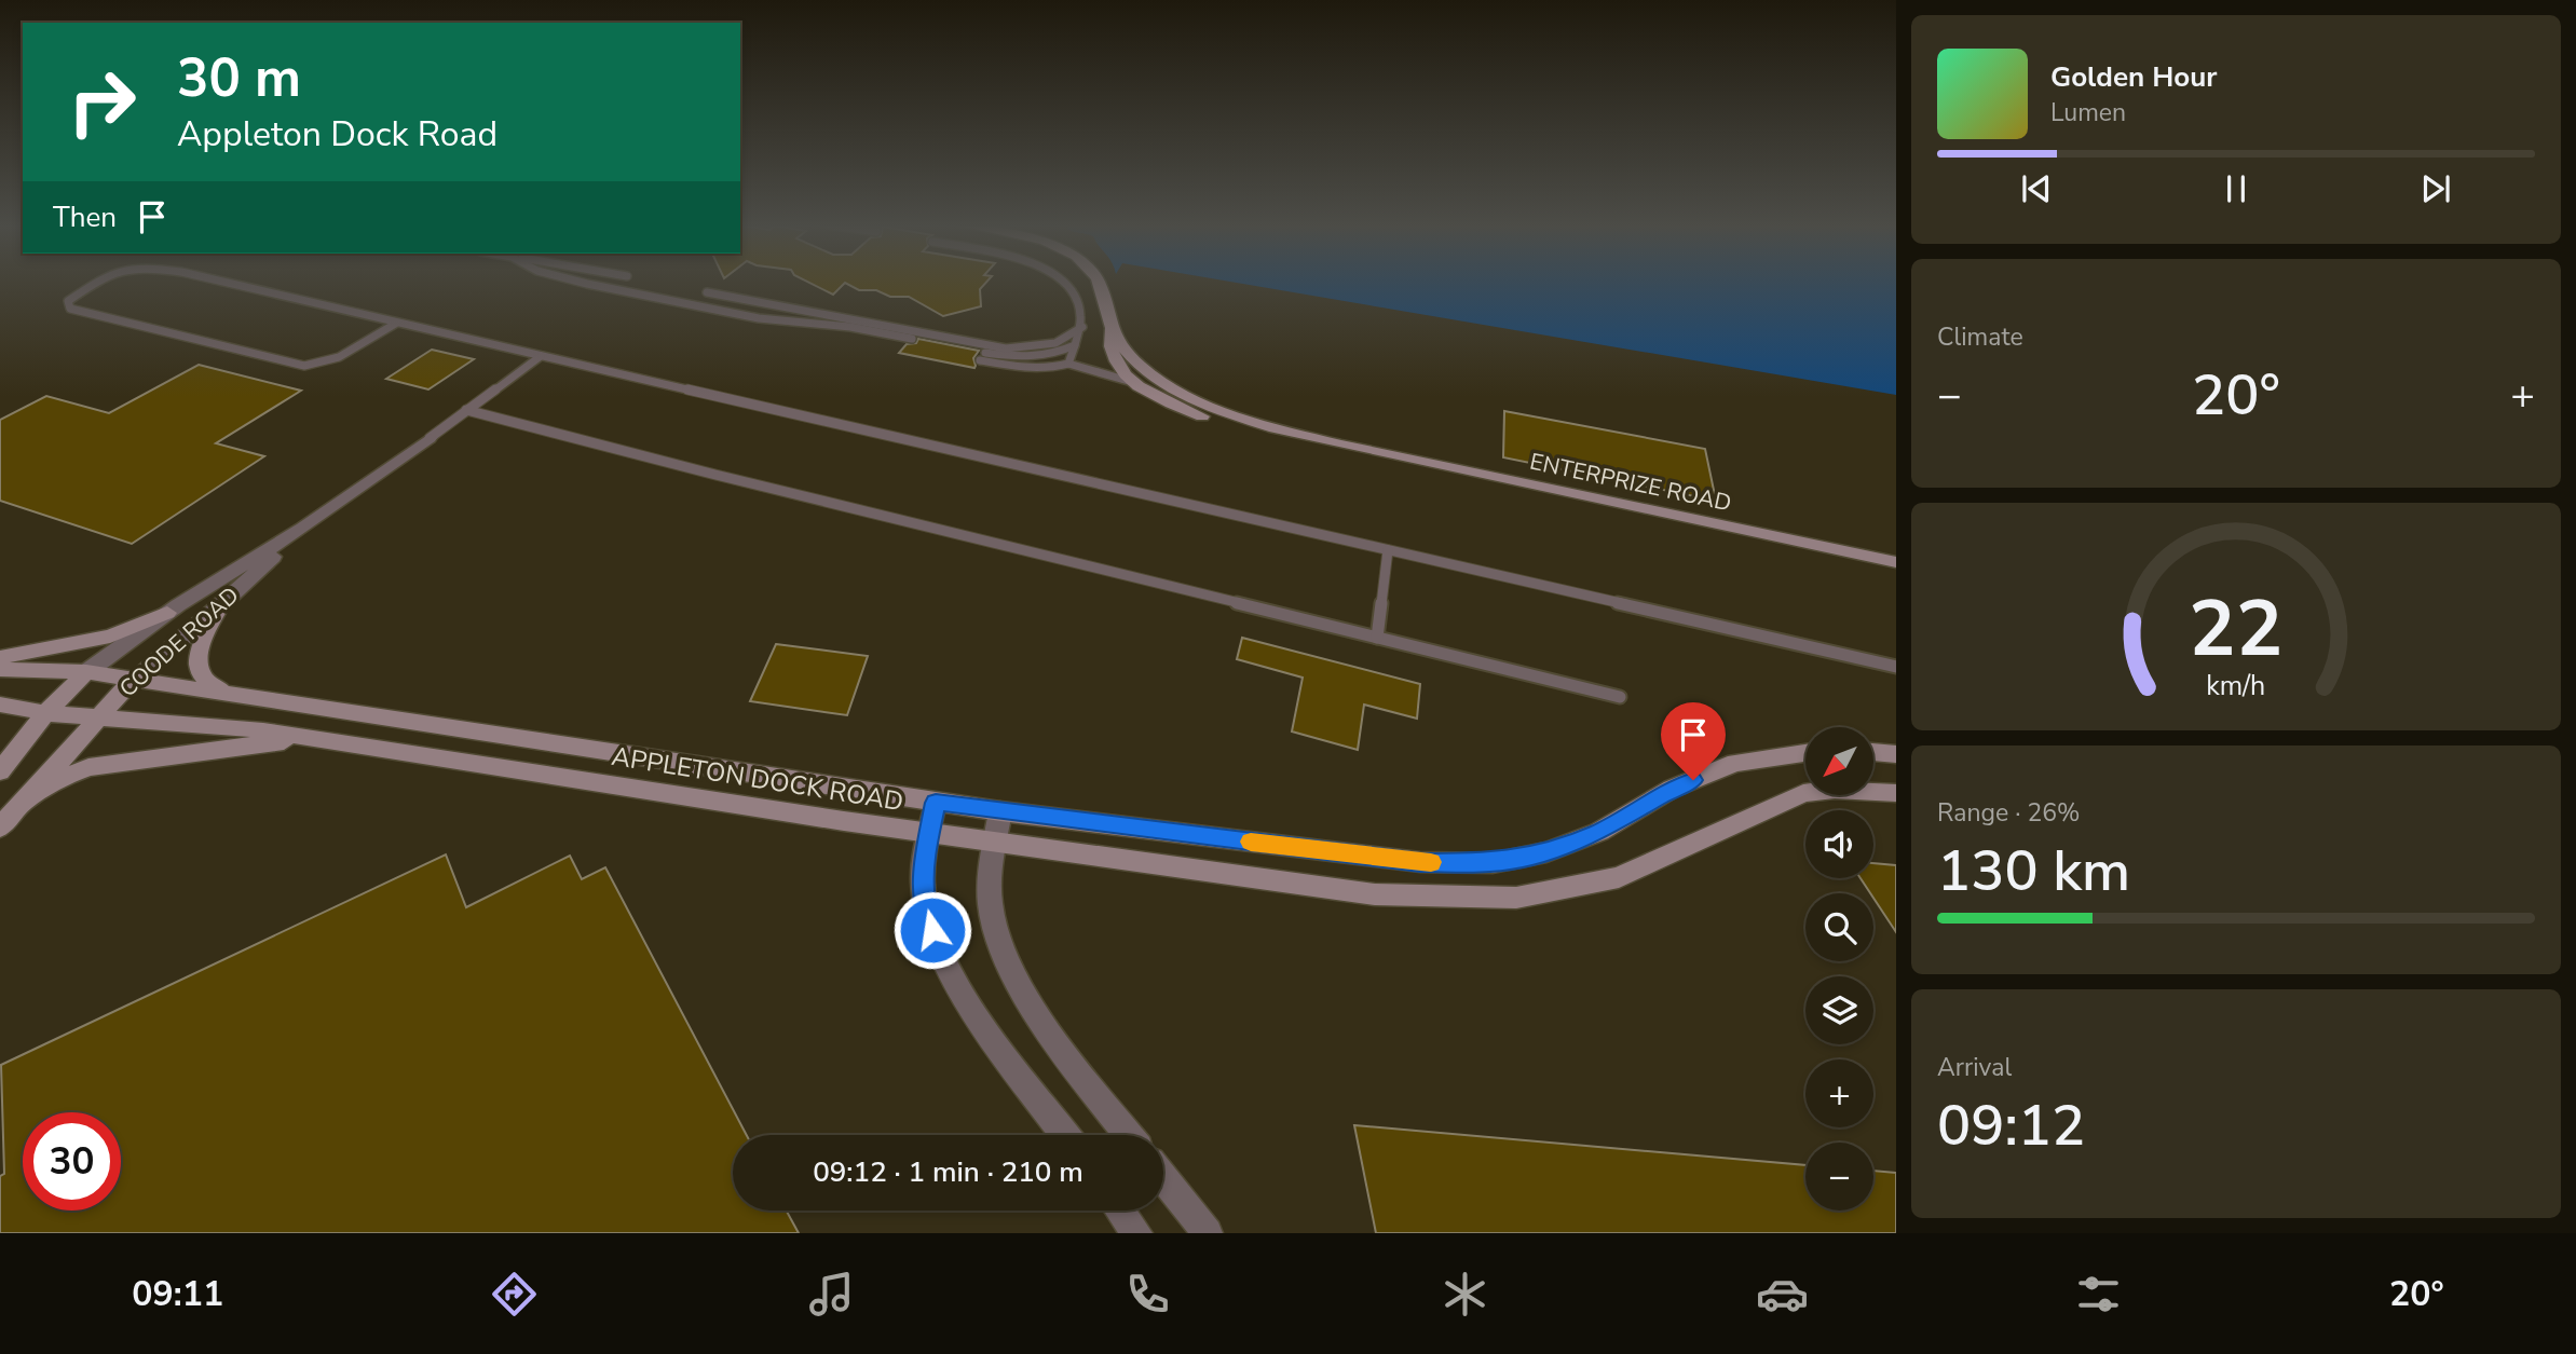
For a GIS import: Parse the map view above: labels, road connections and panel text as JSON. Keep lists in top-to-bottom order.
{
  "streets": {
    "street": ["ENTERPRIZE ROAD", "COODE ROAD", "APPLETON DOCK ROAD"]
  },
  "crossings": [
    ["COODE ROAD", "APPLETON DOCK ROAD"]
  ],
  "north": "bottom left",
  "page": {
    "turn": ["30 m", "Appleton Dock Road"],
    "song": ["Golden Hour", "Lumen"],
    "then": "Then",
    "tile": [
      "Climate",
      ["Range · 26%", "130 km"],
      ["Arrival", "09:12"]
    ],
    "heat": ["−", "20°", "+"],
    "map_buttons": ["+", "−"],
    "limit": "30",
    "trip": "09:12 · 1 min · 210 m",
    "tabs": ["09:11", "20°"],
    "gauge": ["22", "km/h"]
  }
}
